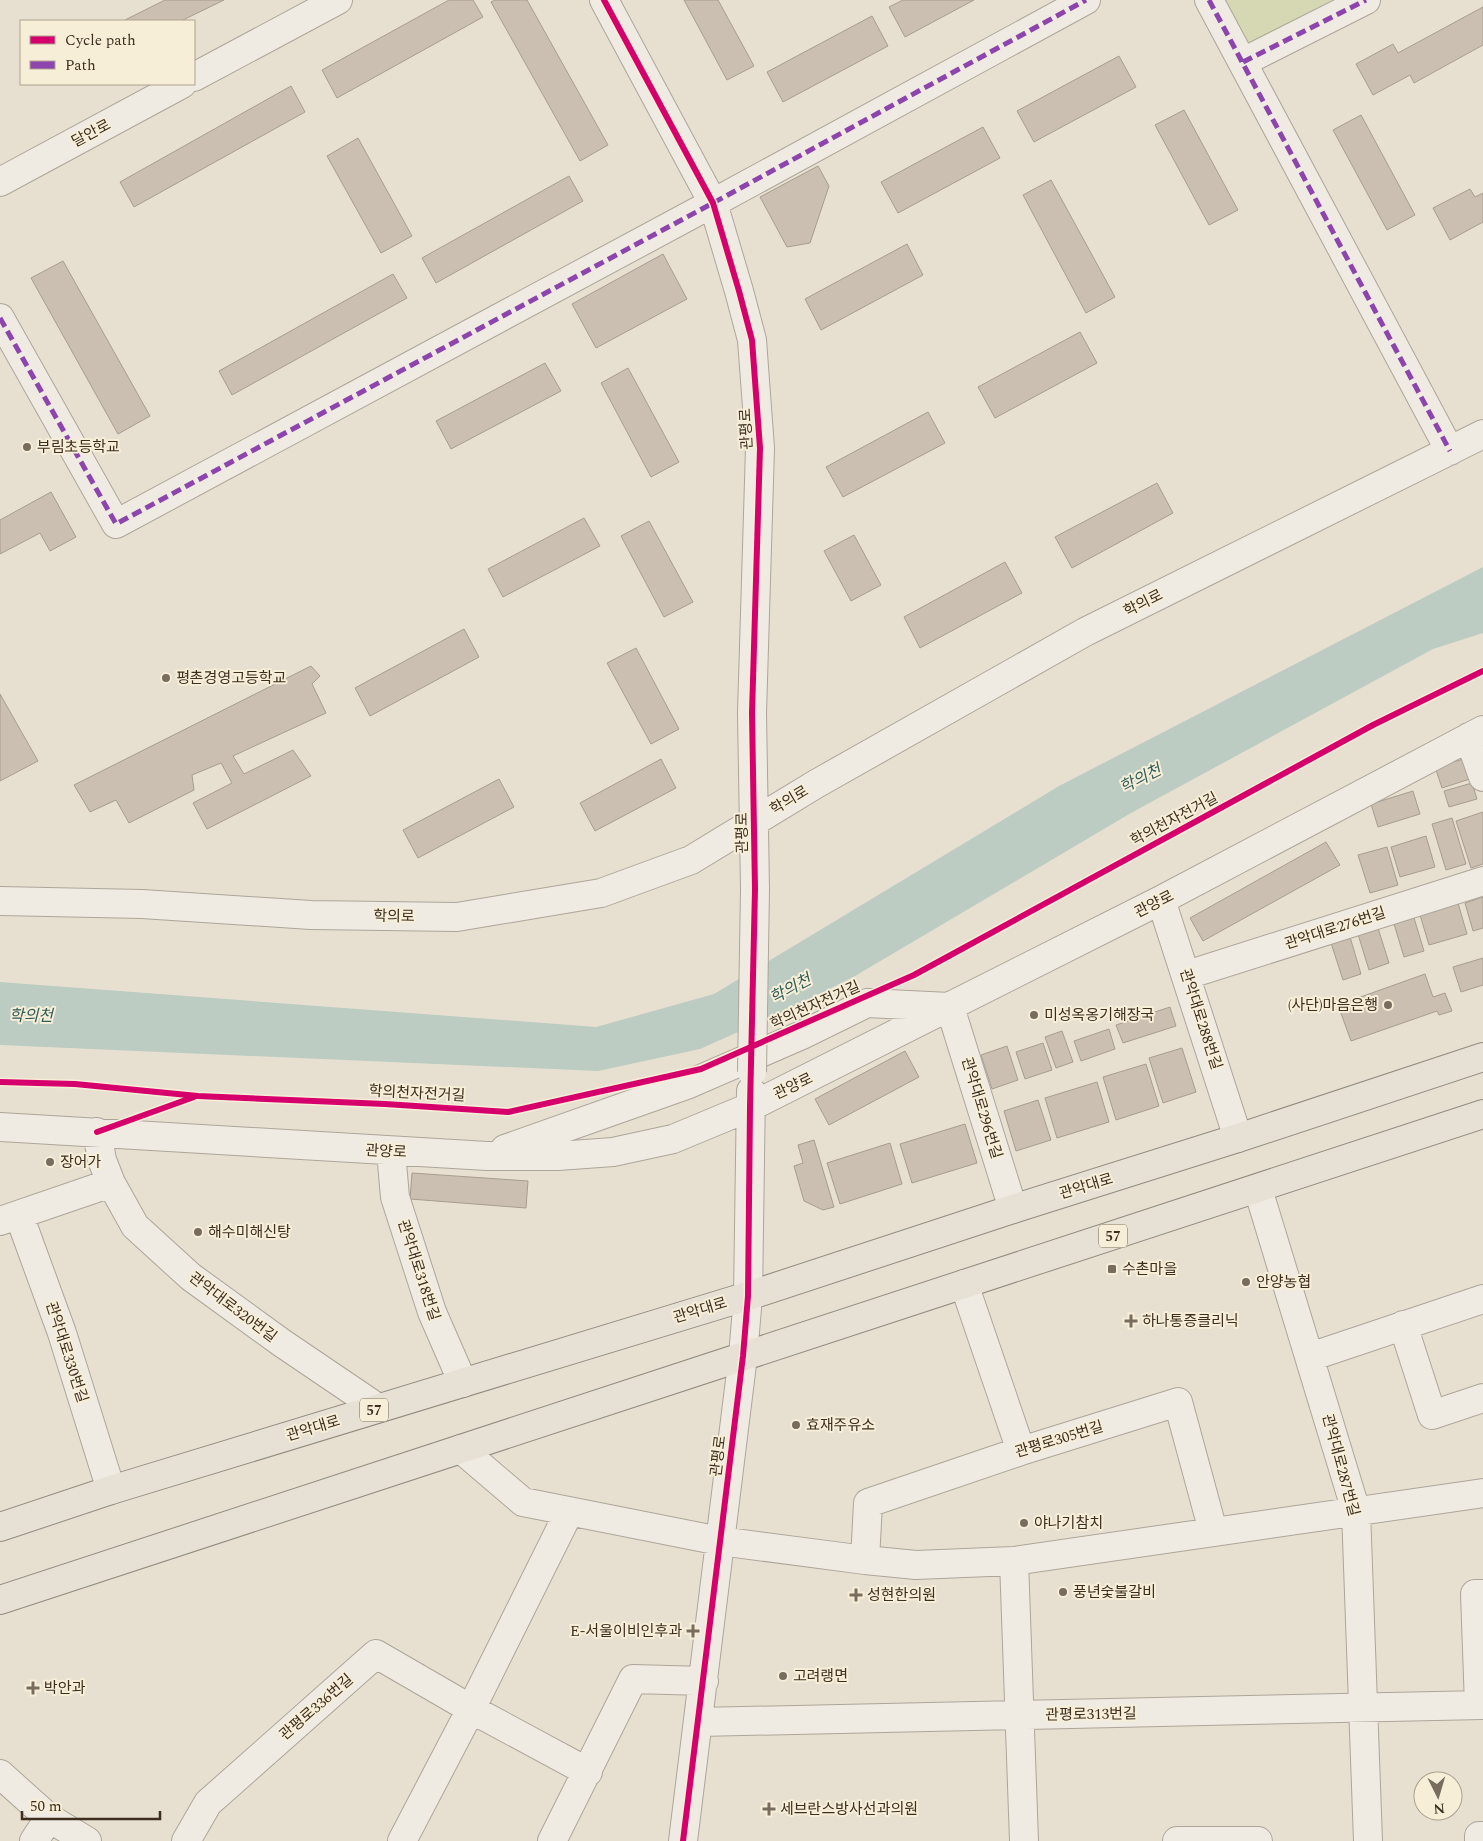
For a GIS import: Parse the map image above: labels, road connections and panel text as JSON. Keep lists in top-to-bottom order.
{
  "streets": {
    "main road": ["관악대로", "57"],
    "street": [
      "달안로",
      "관평로",
      "학의로",
      "관양로",
      "관악대로276번길",
      "관악대로288번길",
      "관악대로296번길",
      "관악대로318번길",
      "관악대로320번길",
      "관악대로330번길",
      "관평로305번길",
      "관악대로287번길",
      "관평로336번길",
      "관평로313번길"
    ],
    "cycle path": ["학의천자전거길"]
  },
  "crossings": [
    ["관평로", "학의로"],
    ["관평로", "관양로"],
    ["관평로", "관악대로"],
    ["관평로", "57"],
    ["관평로", "관평로313번길"],
    ["관양로", "관악대로288번길"],
    ["관양로", "관악대로296번길"],
    ["관양로", "관악대로318번길"],
    ["관양로", "관악대로320번길"],
    ["관악대로276번길", "관악대로288번길"],
    ["관악대로288번길", "관악대로"],
    ["관악대로296번길", "관악대로"],
    ["관악대로", "관악대로318번길"],
    ["관악대로", "관악대로320번길"],
    ["관악대로", "관악대로330번길"],
    ["57", "관악대로287번길"],
    ["관악대로287번길", "관평로313번길"]
  ],
  "water": ["학의천"],
  "places": {
    "other": [
      "부림초등학교",
      "평촌경영고등학교",
      "(사단)마음은행",
      "미성옥옹기해장국",
      "장어가",
      "해수미해신탕",
      "안양농협",
      "효재주유소",
      "야나기참치",
      "풍년숯불갈비",
      "고려랭면"
    ],
    "transit": ["수촌마을"],
    "health": [
      "하나통증클리닉",
      "성현한의원",
      "E-서울이비인후과",
      "박안과",
      "세브란스방사선과의원"
    ]
  },
  "legend": ["Cycle path", "Path"],
  "scale_bar": "50 m",
  "north": "bottom"
}
